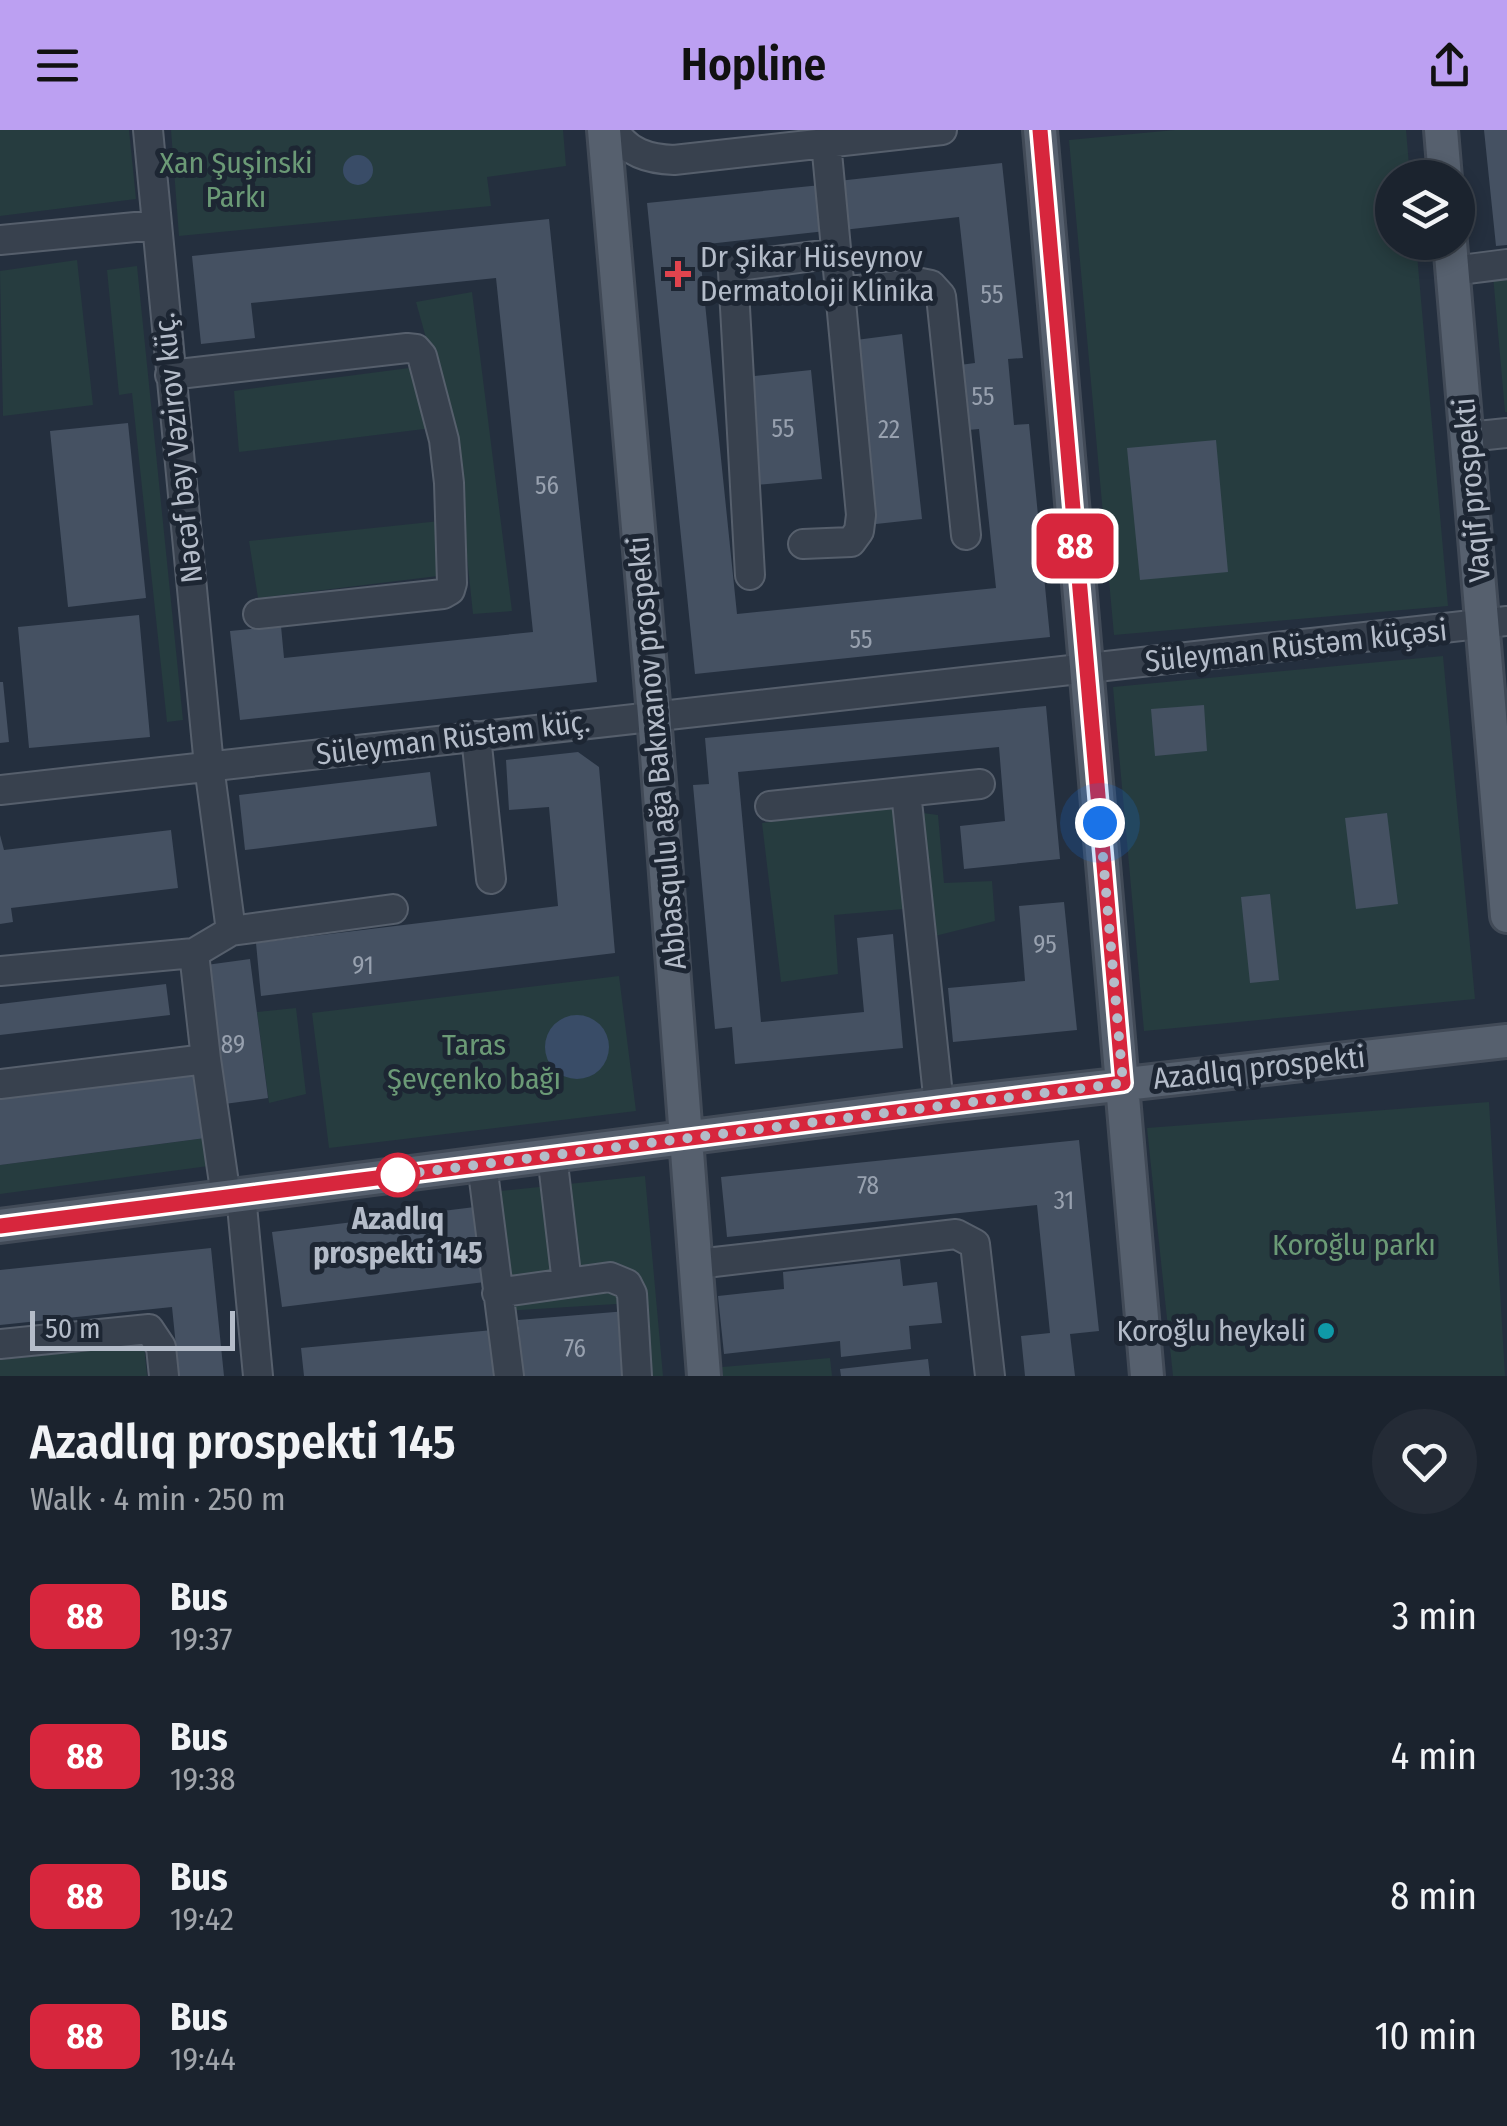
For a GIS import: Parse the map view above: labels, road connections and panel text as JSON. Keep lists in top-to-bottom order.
{
  "streets": {
    "main road": ["Vaqif prospekti", "Abbasqulu ağa Bakıxanov prospekti", "Azadlıq prospekti"],
    "street": ["Nəcəf bəy Vəzirov küç.", "Süleyman Rüstəm küçəsi", "Süleyman Rüstəm küç."]
  },
  "crossings": [
    ["Nəcəf bəy Vəzirov küç.", "Süleyman Rüstəm küç."],
    ["Vaqif prospekti", "Süleyman Rüstəm küçəsi"],
    ["Süleyman Rüstəm küçəsi", "Süleyman Rüstəm küç."],
    ["Süleyman Rüstəm küç.", "Abbasqulu ağa Bakıxanov prospekti"],
    ["Abbasqulu ağa Bakıxanov prospekti", "Azadlıq prospekti"]
  ],
  "parks": ["Xan Şuşinski Parkı", "Taras Şevçenko bağı", "Koroğlu parkı"],
  "places": {
    "health": ["Dr Şikar Hüseynov Dermatoloji Klinika"],
    "other": ["Azadlıq prospekti 145", "Koroğlu heykəli"]
  },
  "lines": ["bus line 88"],
  "house_numbers": [
    "55",
    "55",
    "55",
    "22",
    "56",
    "55",
    "95",
    "91",
    "89",
    "78",
    "31",
    "76"
  ],
  "scale_bar": "50 m",
  "page": {
    "header": "Hopline",
    "on_map": "88",
    "scale": "50 m",
    "heading": ["Azadlıq prospekti 145", "Walk · 4 min · 250 m"],
    "list": [
      {
        "mark": "88",
        "name": "Bus",
        "note": "19:37",
        "value": "3 min"
      },
      {
        "mark": "88",
        "name": "Bus",
        "note": "19:38",
        "value": "4 min"
      },
      {
        "mark": "88",
        "name": "Bus",
        "note": "19:42",
        "value": "8 min"
      },
      {
        "mark": "88",
        "name": "Bus",
        "note": "19:44",
        "value": "10 min"
      }
    ]
  }
}
